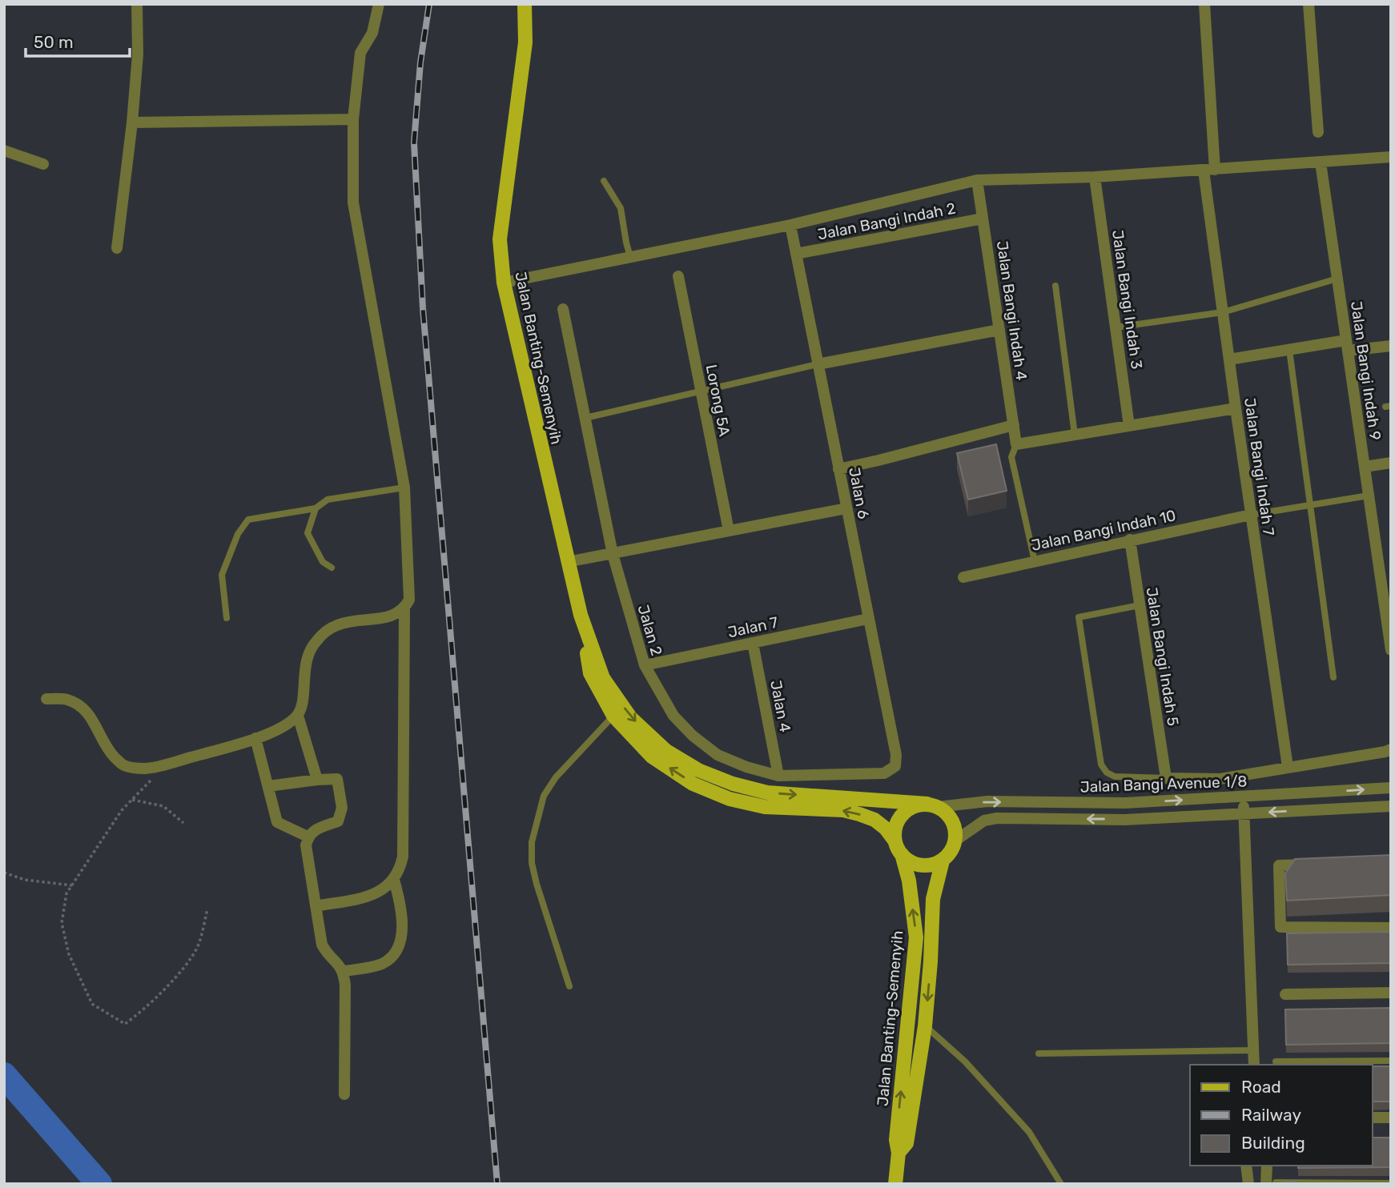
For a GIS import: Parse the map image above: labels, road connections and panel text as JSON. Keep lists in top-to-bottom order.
{
  "streets": {
    "main road": ["Jalan Banting-Semenyih"],
    "street": [
      "Jalan Bangi Indah 2",
      "Jalan Bangi Indah 3",
      "Jalan Bangi Indah 4",
      "Jalan Bangi Indah 9",
      "Lorong 5A",
      "Jalan Bangi Indah 7",
      "Jalan 6",
      "Jalan Bangi Indah 10",
      "Jalan 7",
      "Jalan 2",
      "Jalan Bangi Indah 5",
      "Jalan 4",
      "Jalan Bangi Avenue 1/8"
    ]
  },
  "crossings": [
    ["Jalan Bangi Indah 2", "Jalan Bangi Indah 4"],
    ["Jalan Bangi Indah 2", "Jalan 6"],
    ["Jalan Banting-Semenyih", "Jalan Bangi Avenue 1/8"],
    ["Jalan Bangi Indah 7", "Jalan Bangi Indah 10"],
    ["Jalan 6", "Jalan 7"],
    ["Jalan 6", "Jalan 2"],
    ["Jalan Bangi Indah 10", "Jalan Bangi Indah 5"],
    ["Jalan 7", "Jalan 2"],
    ["Jalan 7", "Jalan 4"],
    ["Jalan 2", "Jalan 4"]
  ],
  "legend": ["Road", "Railway", "Building"],
  "scale_bar": "50 m"
}
